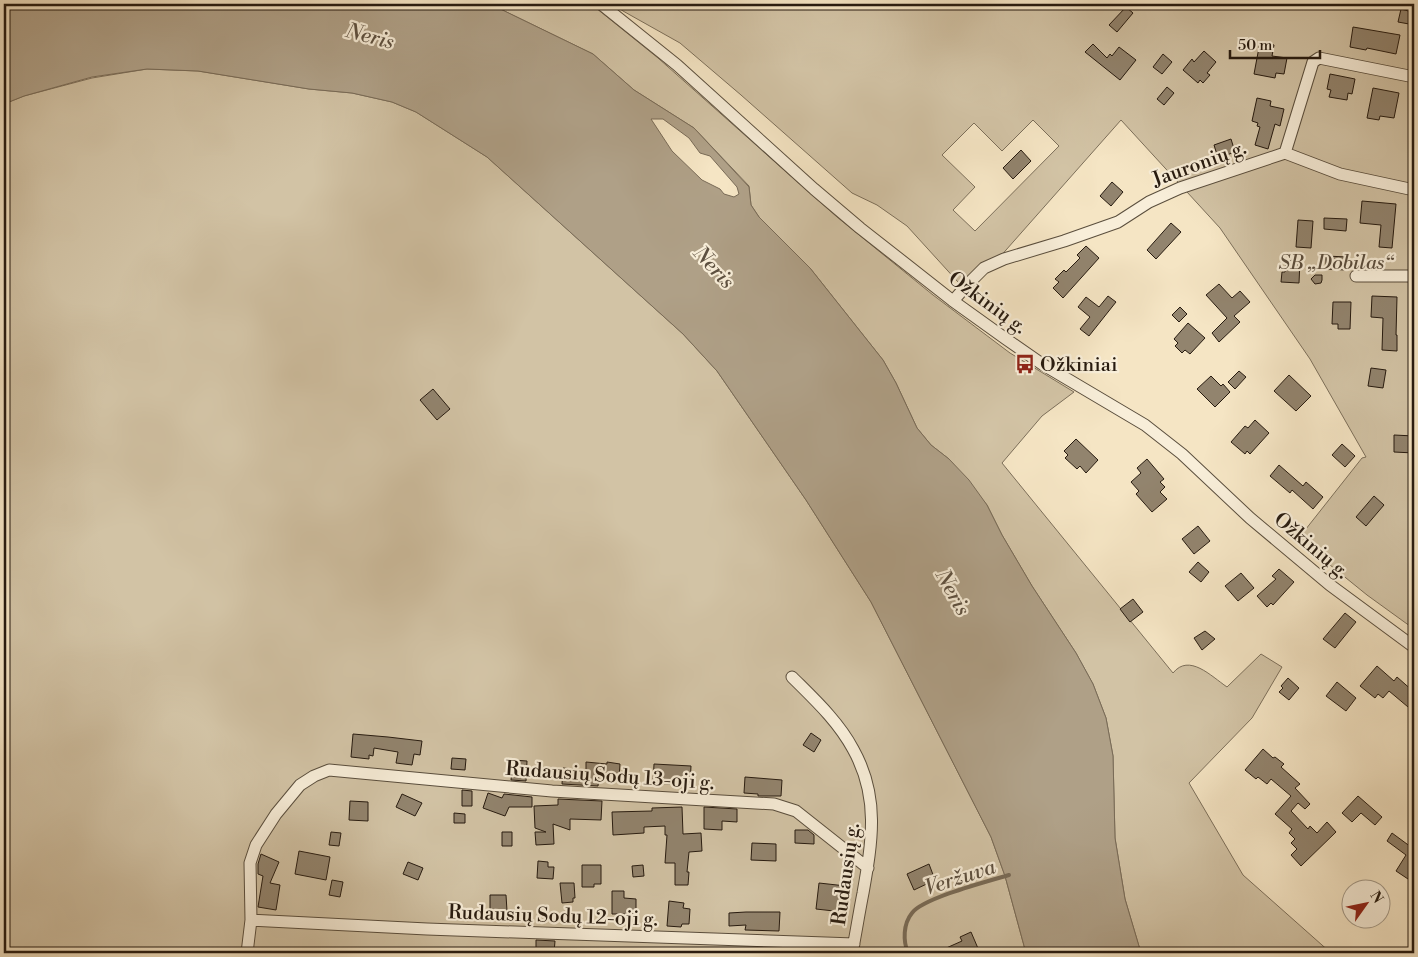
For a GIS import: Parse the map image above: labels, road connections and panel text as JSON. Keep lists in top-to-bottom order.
{
  "streets": {
    "street": [
      "Jauronių g.",
      "Ožkinių g.",
      "Rudausių Sodų 13-oji g.",
      "Rudausių g.",
      "Rudausių Sodų 12-oji g."
    ]
  },
  "crossings": [
    ["Jauronių g.", "Ožkinių g."],
    ["Rudausių Sodų 13-oji g.", "Rudausių g."],
    ["Rudausių Sodų 13-oji g.", "Rudausių Sodų 12-oji g."],
    ["Rudausių g.", "Rudausių Sodų 12-oji g."]
  ],
  "water": ["Neris", "Veržuva"],
  "parks": ["SB „Dobilas“"],
  "places": {
    "bus stop": ["Ožkiniai"]
  },
  "scale_bar": "50 m",
  "north": "top right"
}
